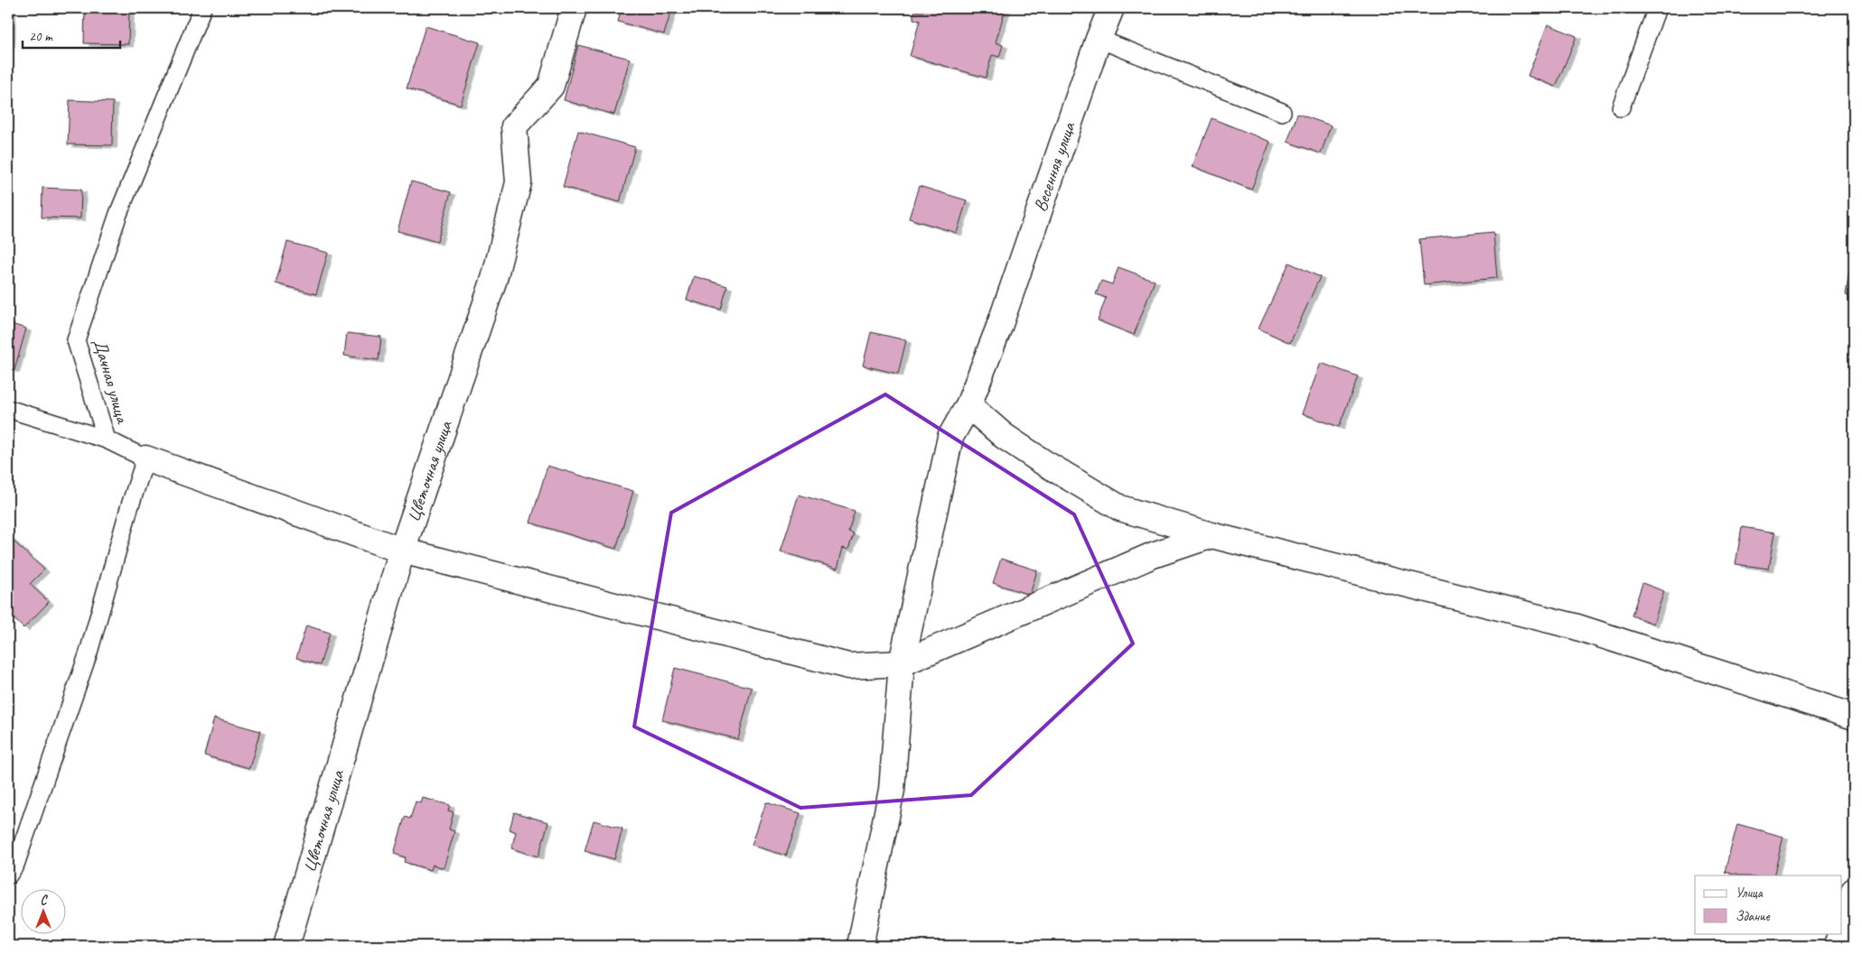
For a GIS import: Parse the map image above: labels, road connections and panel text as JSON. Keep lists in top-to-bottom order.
{
  "streets": {
    "street": ["Весенняя улица", "Цветочная улица"],
    "lane": ["Дачная улица"]
  },
  "legend": ["Улица", "Здание"],
  "scale_bar": "20 m",
  "north": "top"
}
